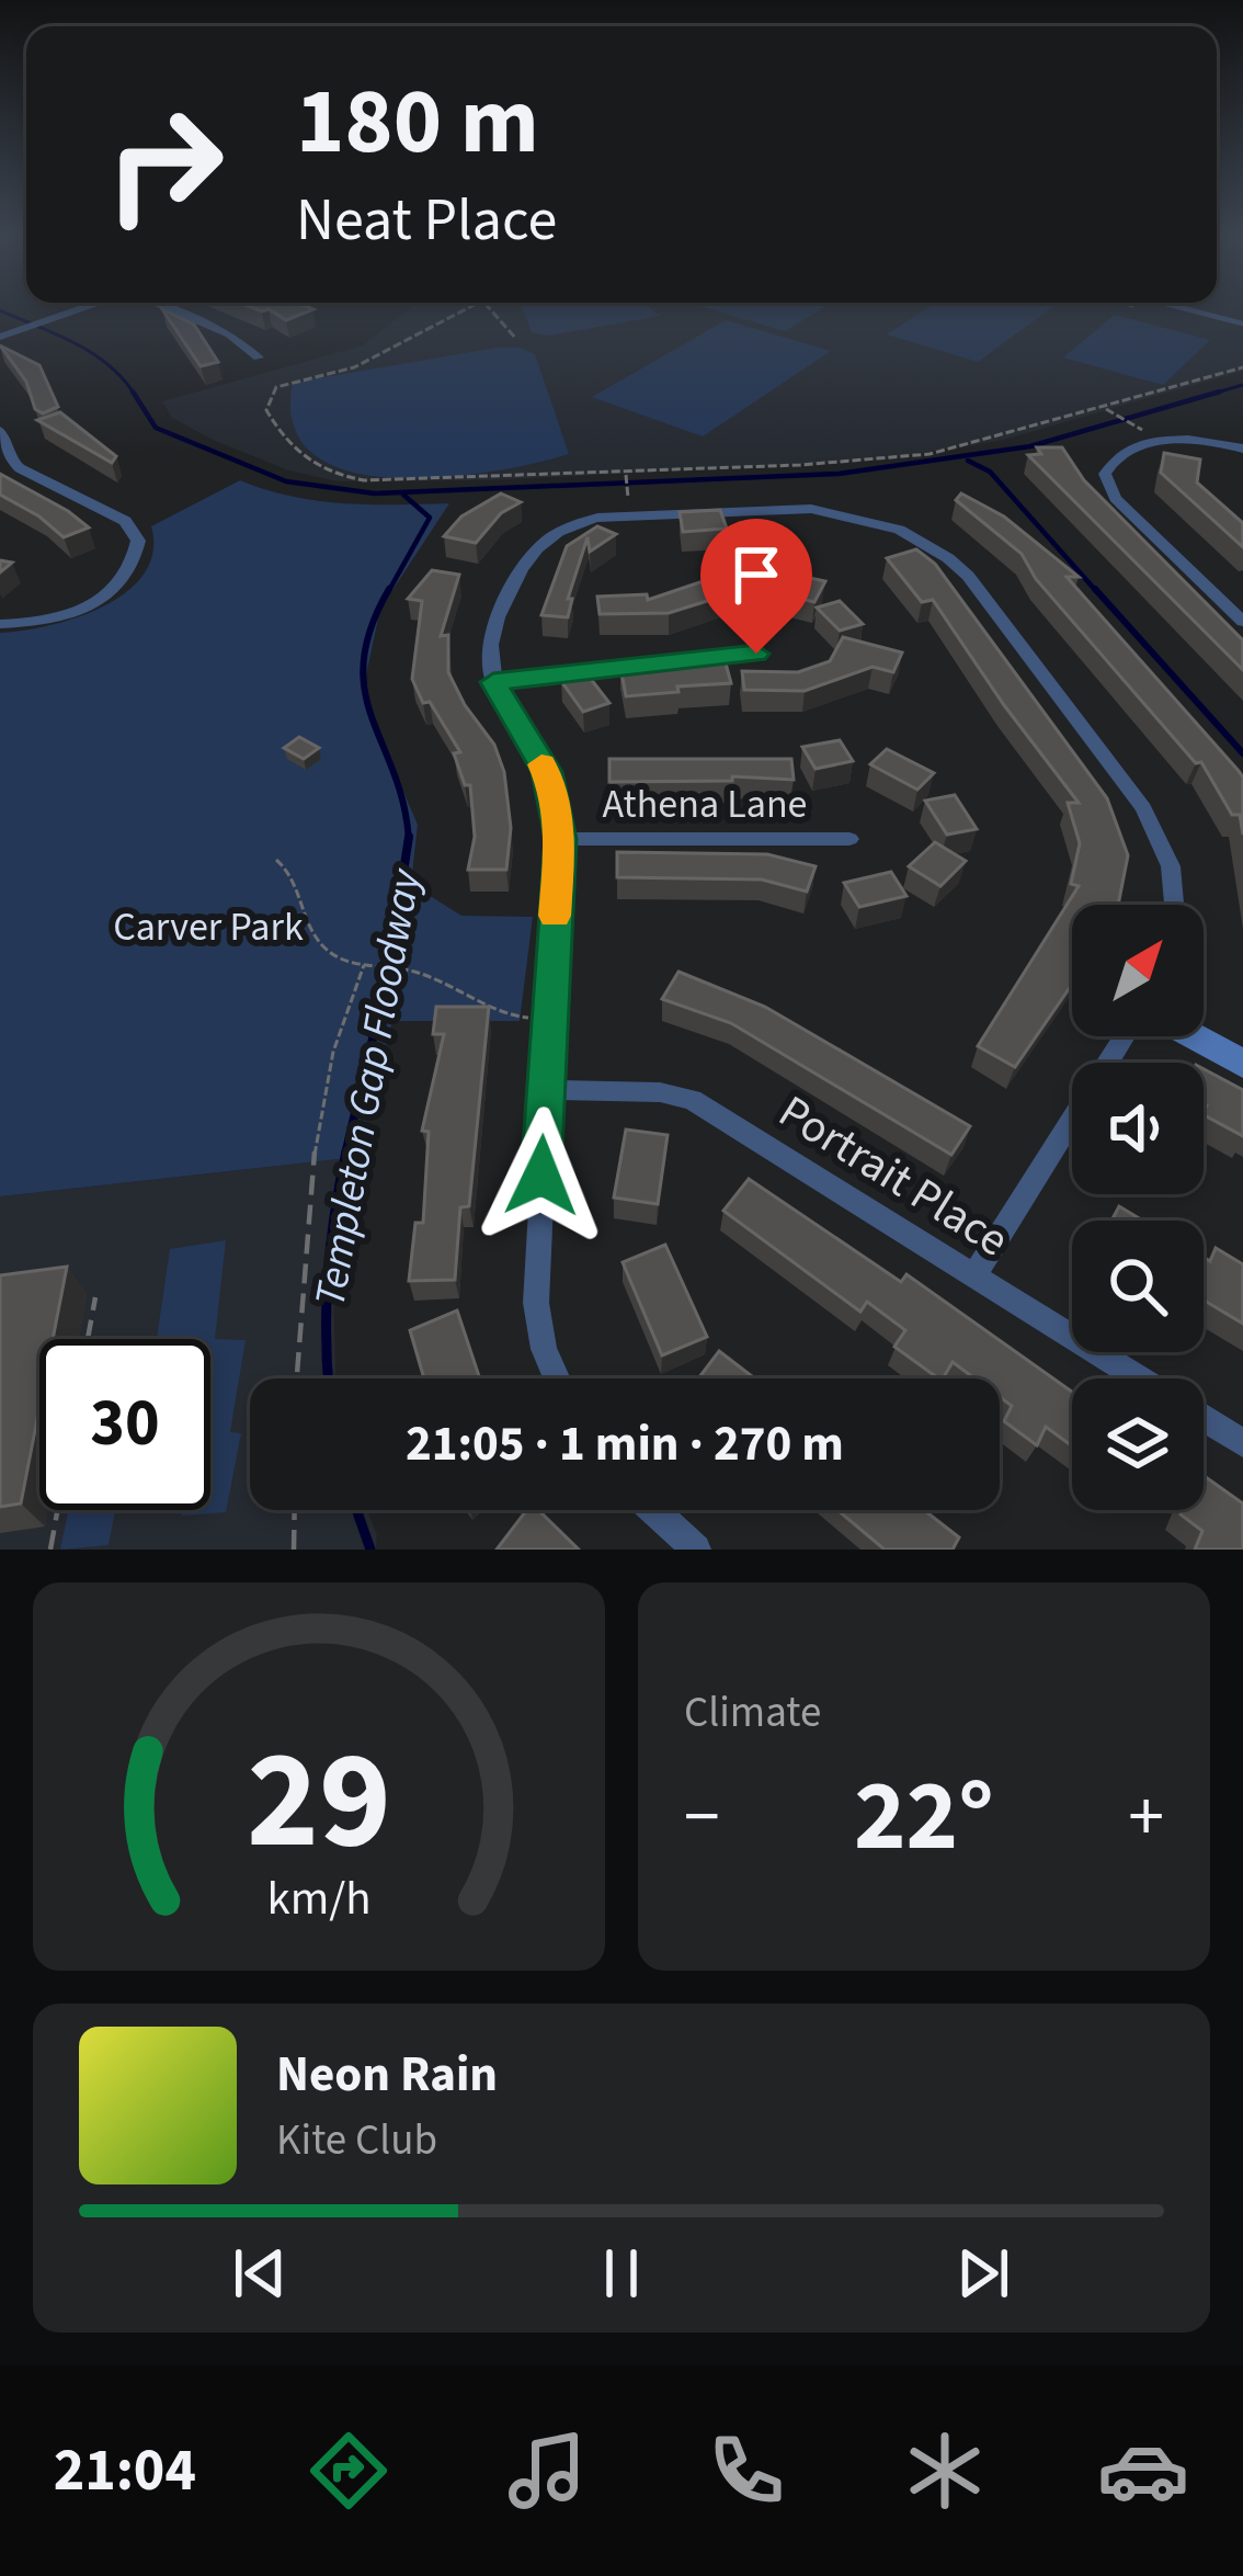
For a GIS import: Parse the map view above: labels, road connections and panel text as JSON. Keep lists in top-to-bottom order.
{
  "streets": {
    "street": ["Athena Lane", "Portrait Place"]
  },
  "water": ["Templeton Gap Floodway"],
  "parks": ["Carver Park"],
  "north": "top right",
  "page": {
    "turn": ["180 m", "Neat Place"],
    "limit": "30",
    "trip": "21:05 · 1 min · 270 m",
    "tile": "Climate",
    "heat": ["−", "22°", "+"],
    "song": ["Neon Rain", "Kite Club"],
    "tabs": "21:04",
    "gauge": ["29", "km/h"]
  }
}
